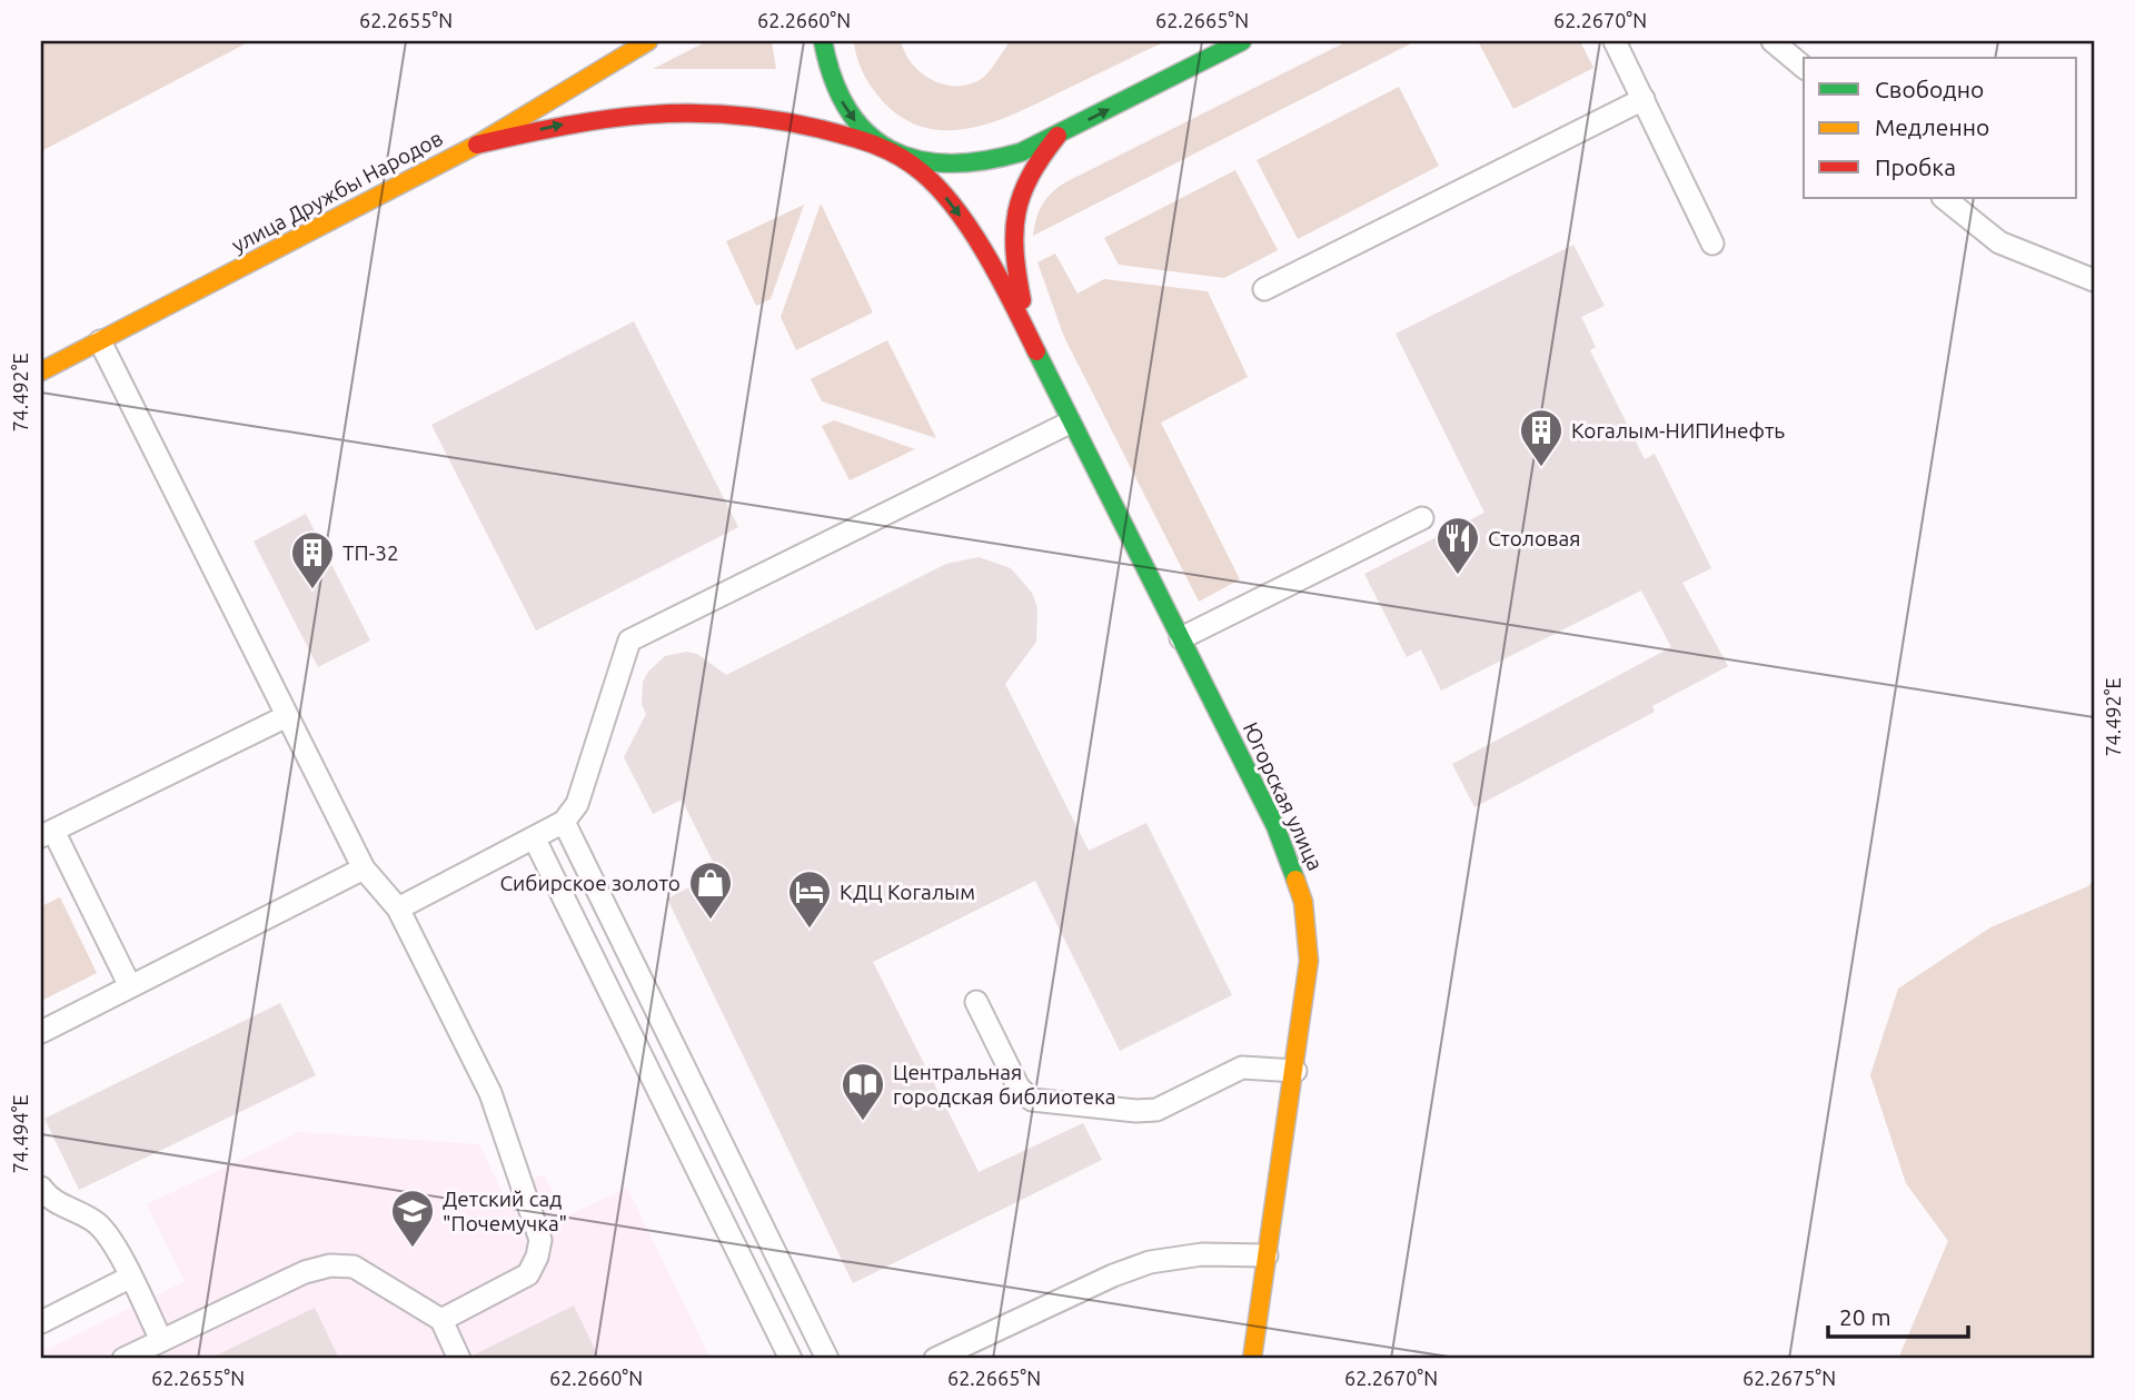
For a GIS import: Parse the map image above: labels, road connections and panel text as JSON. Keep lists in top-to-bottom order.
{
  "streets": {
    "main road": ["улица Дружбы Народов", "Югорская улица"]
  },
  "places": {
    "building": ["Когалым-НИПИнефть", "ТП-32"],
    "restaurant": ["Столовая"],
    "shop": ["Сибирское золото"],
    "hotel": ["КДЦ Когалым"],
    "library": ["Центральная городская библиотека"],
    "school or university": ["Детский сад \"Почемучка\""]
  },
  "legend": ["Свободно", "Медленно", "Пробка"],
  "scale_bar": "20 m",
  "coordinates": [
    "62.2655°N",
    "62.2660°N",
    "62.2665°N",
    "62.2670°N",
    "74.492°E",
    "74.494°E",
    "62.2675°N"
  ]
}
